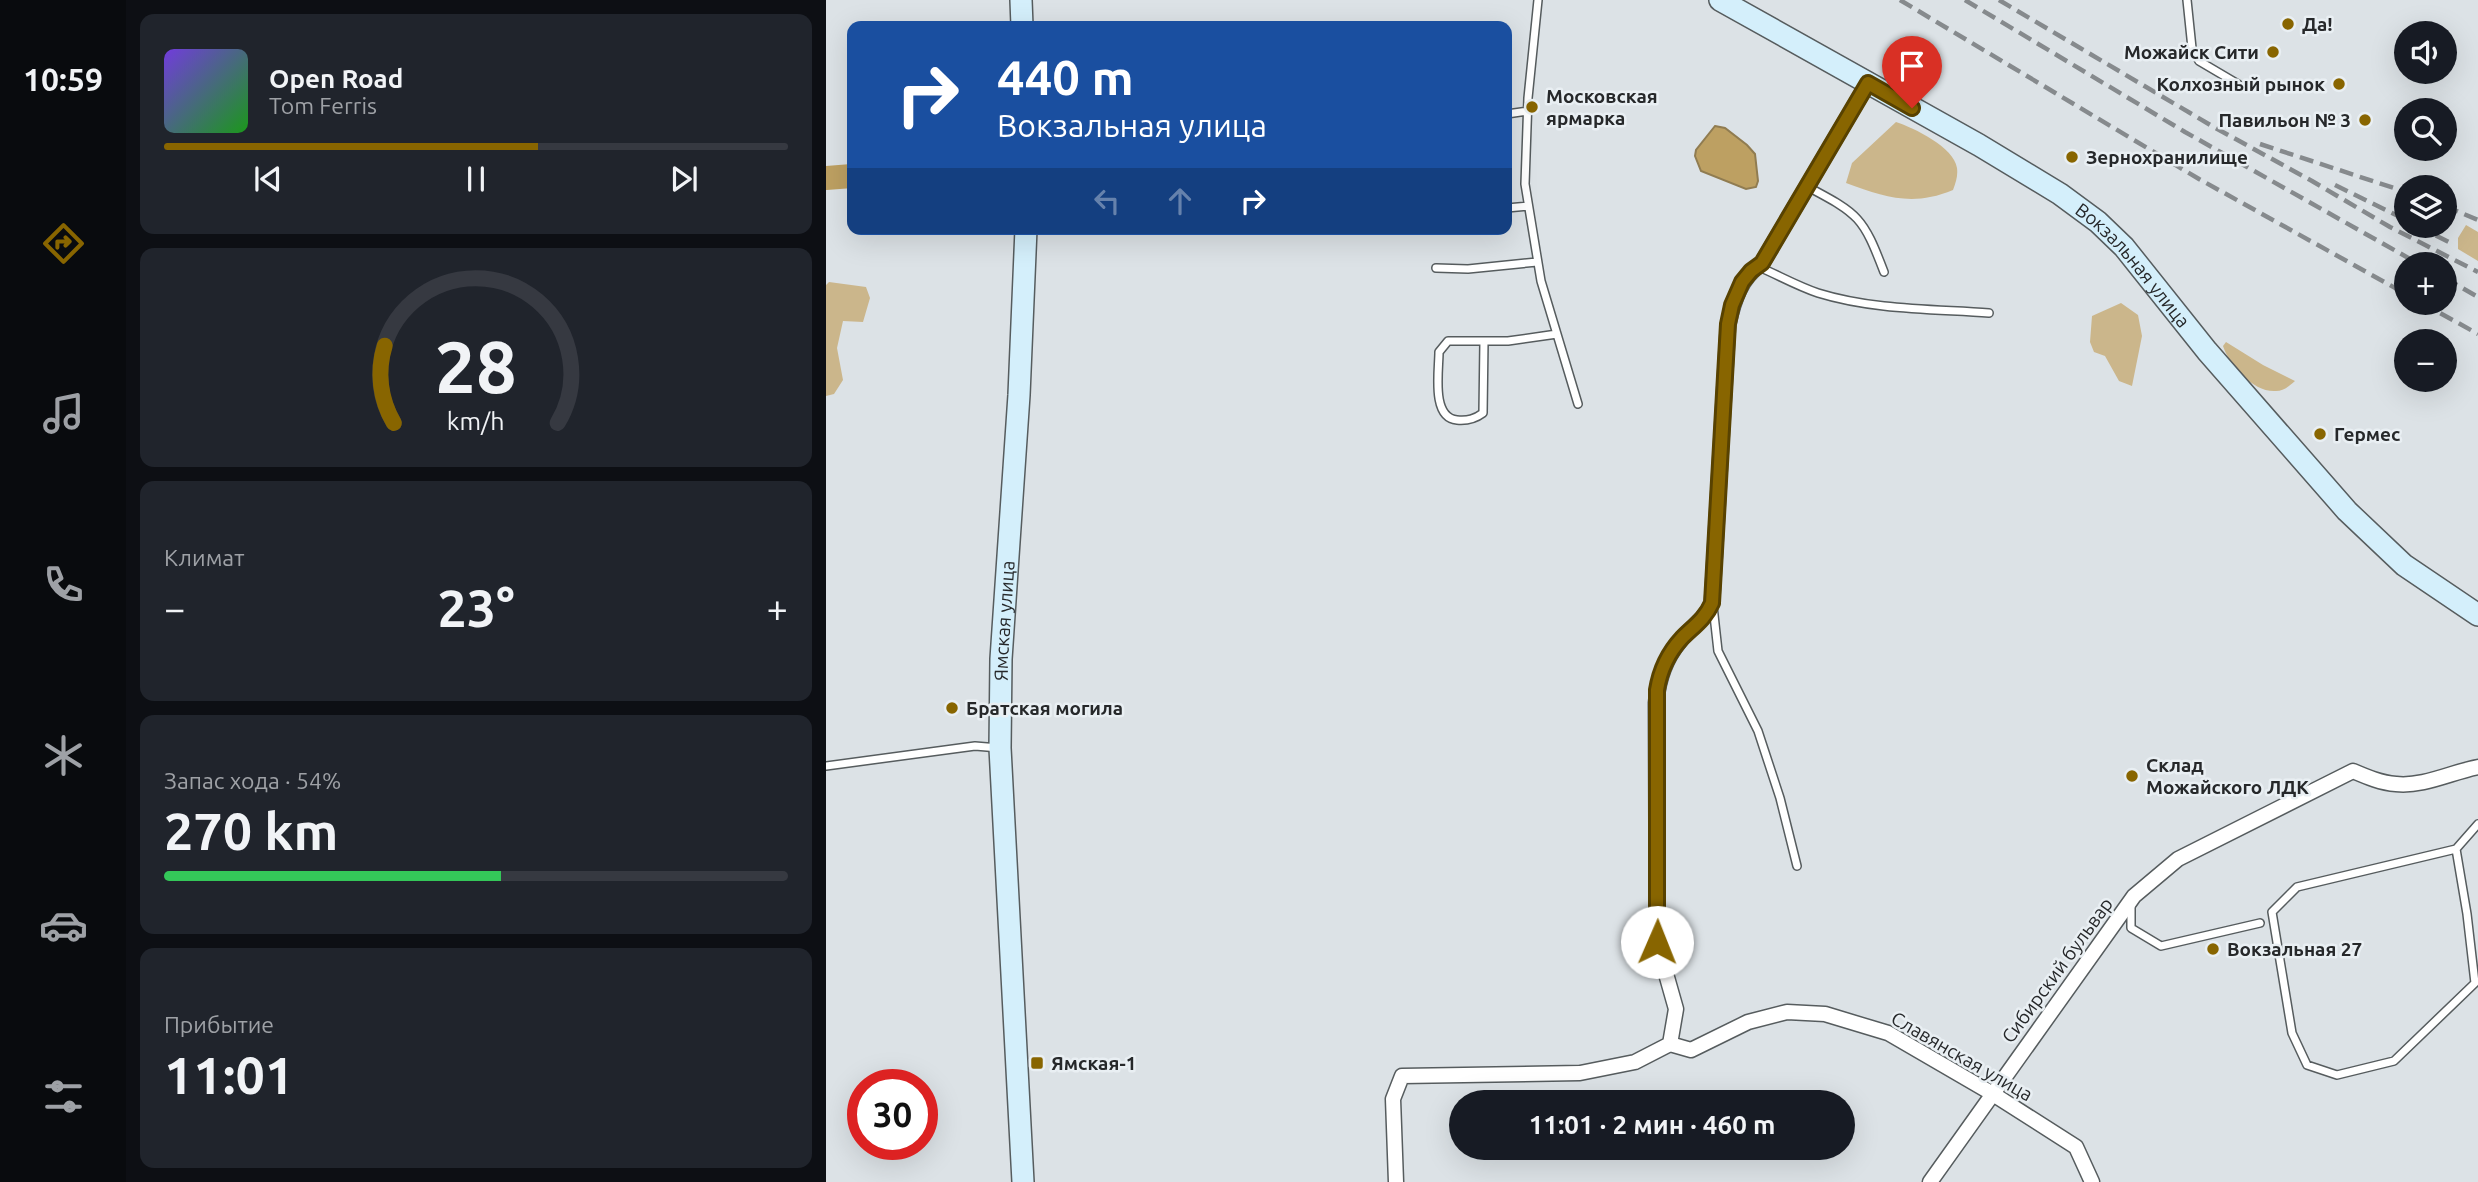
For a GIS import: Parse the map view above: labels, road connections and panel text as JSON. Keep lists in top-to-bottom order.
{
  "streets": {
    "main road": ["Вокзальная улица", "Ямская улица"],
    "street": ["Сибирский бульвар", "Славянская улица"]
  },
  "crossings": [
    ["Сибирский бульвар", "Славянская улица"]
  ],
  "places": {
    "other": [
      "Да!",
      "Можайск Сити",
      "Колхозный рынок",
      "Московская ярмарка",
      "Павильон № 3",
      "Зернохранилище",
      "Гермес",
      "Братская могила",
      "Склад Можайского ЛДК",
      "Вокзальная 27"
    ],
    "transit": ["Ямская-1"]
  },
  "page": {
    "tabs": "10:59",
    "map_buttons": ["+", "−"],
    "turn": ["440 m", "Вокзальная улица"],
    "song": ["Open Road", "Tom Ferris"],
    "tile": [
      "Климат",
      ["Запас хода · 54%", "270 km"],
      ["Прибытие", "11:01"]
    ],
    "heat": ["−", "23°", "+"],
    "limit": "30",
    "trip": "11:01 · 2 мин · 460 m",
    "gauge": ["28", "km/h"]
  }
}
